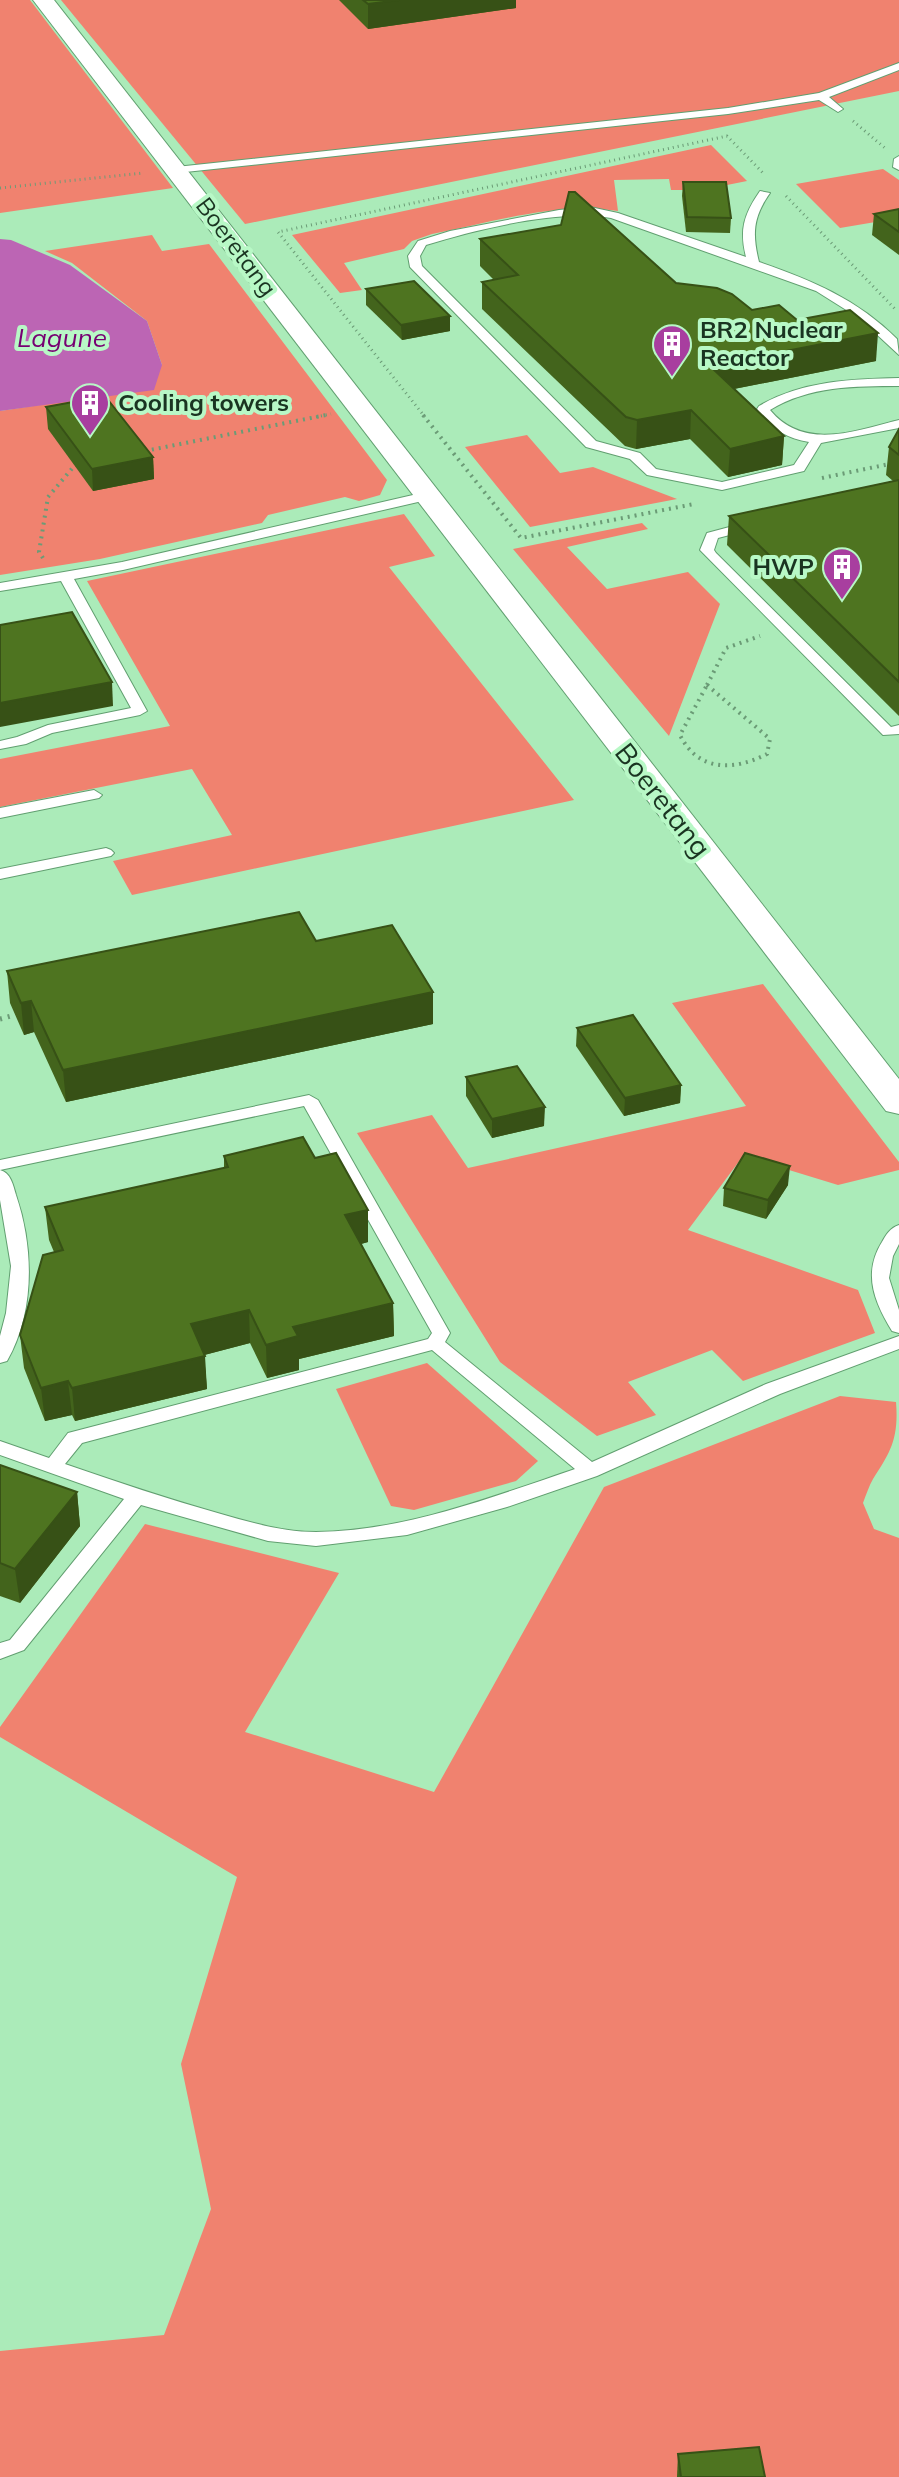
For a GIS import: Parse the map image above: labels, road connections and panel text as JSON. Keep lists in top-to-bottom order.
{
  "streets": {
    "street": ["Boeretang"]
  },
  "water": ["Lagune"],
  "places": {
    "building": ["BR2 Nuclear Reactor", "Cooling towers", "HWP"]
  }
}
